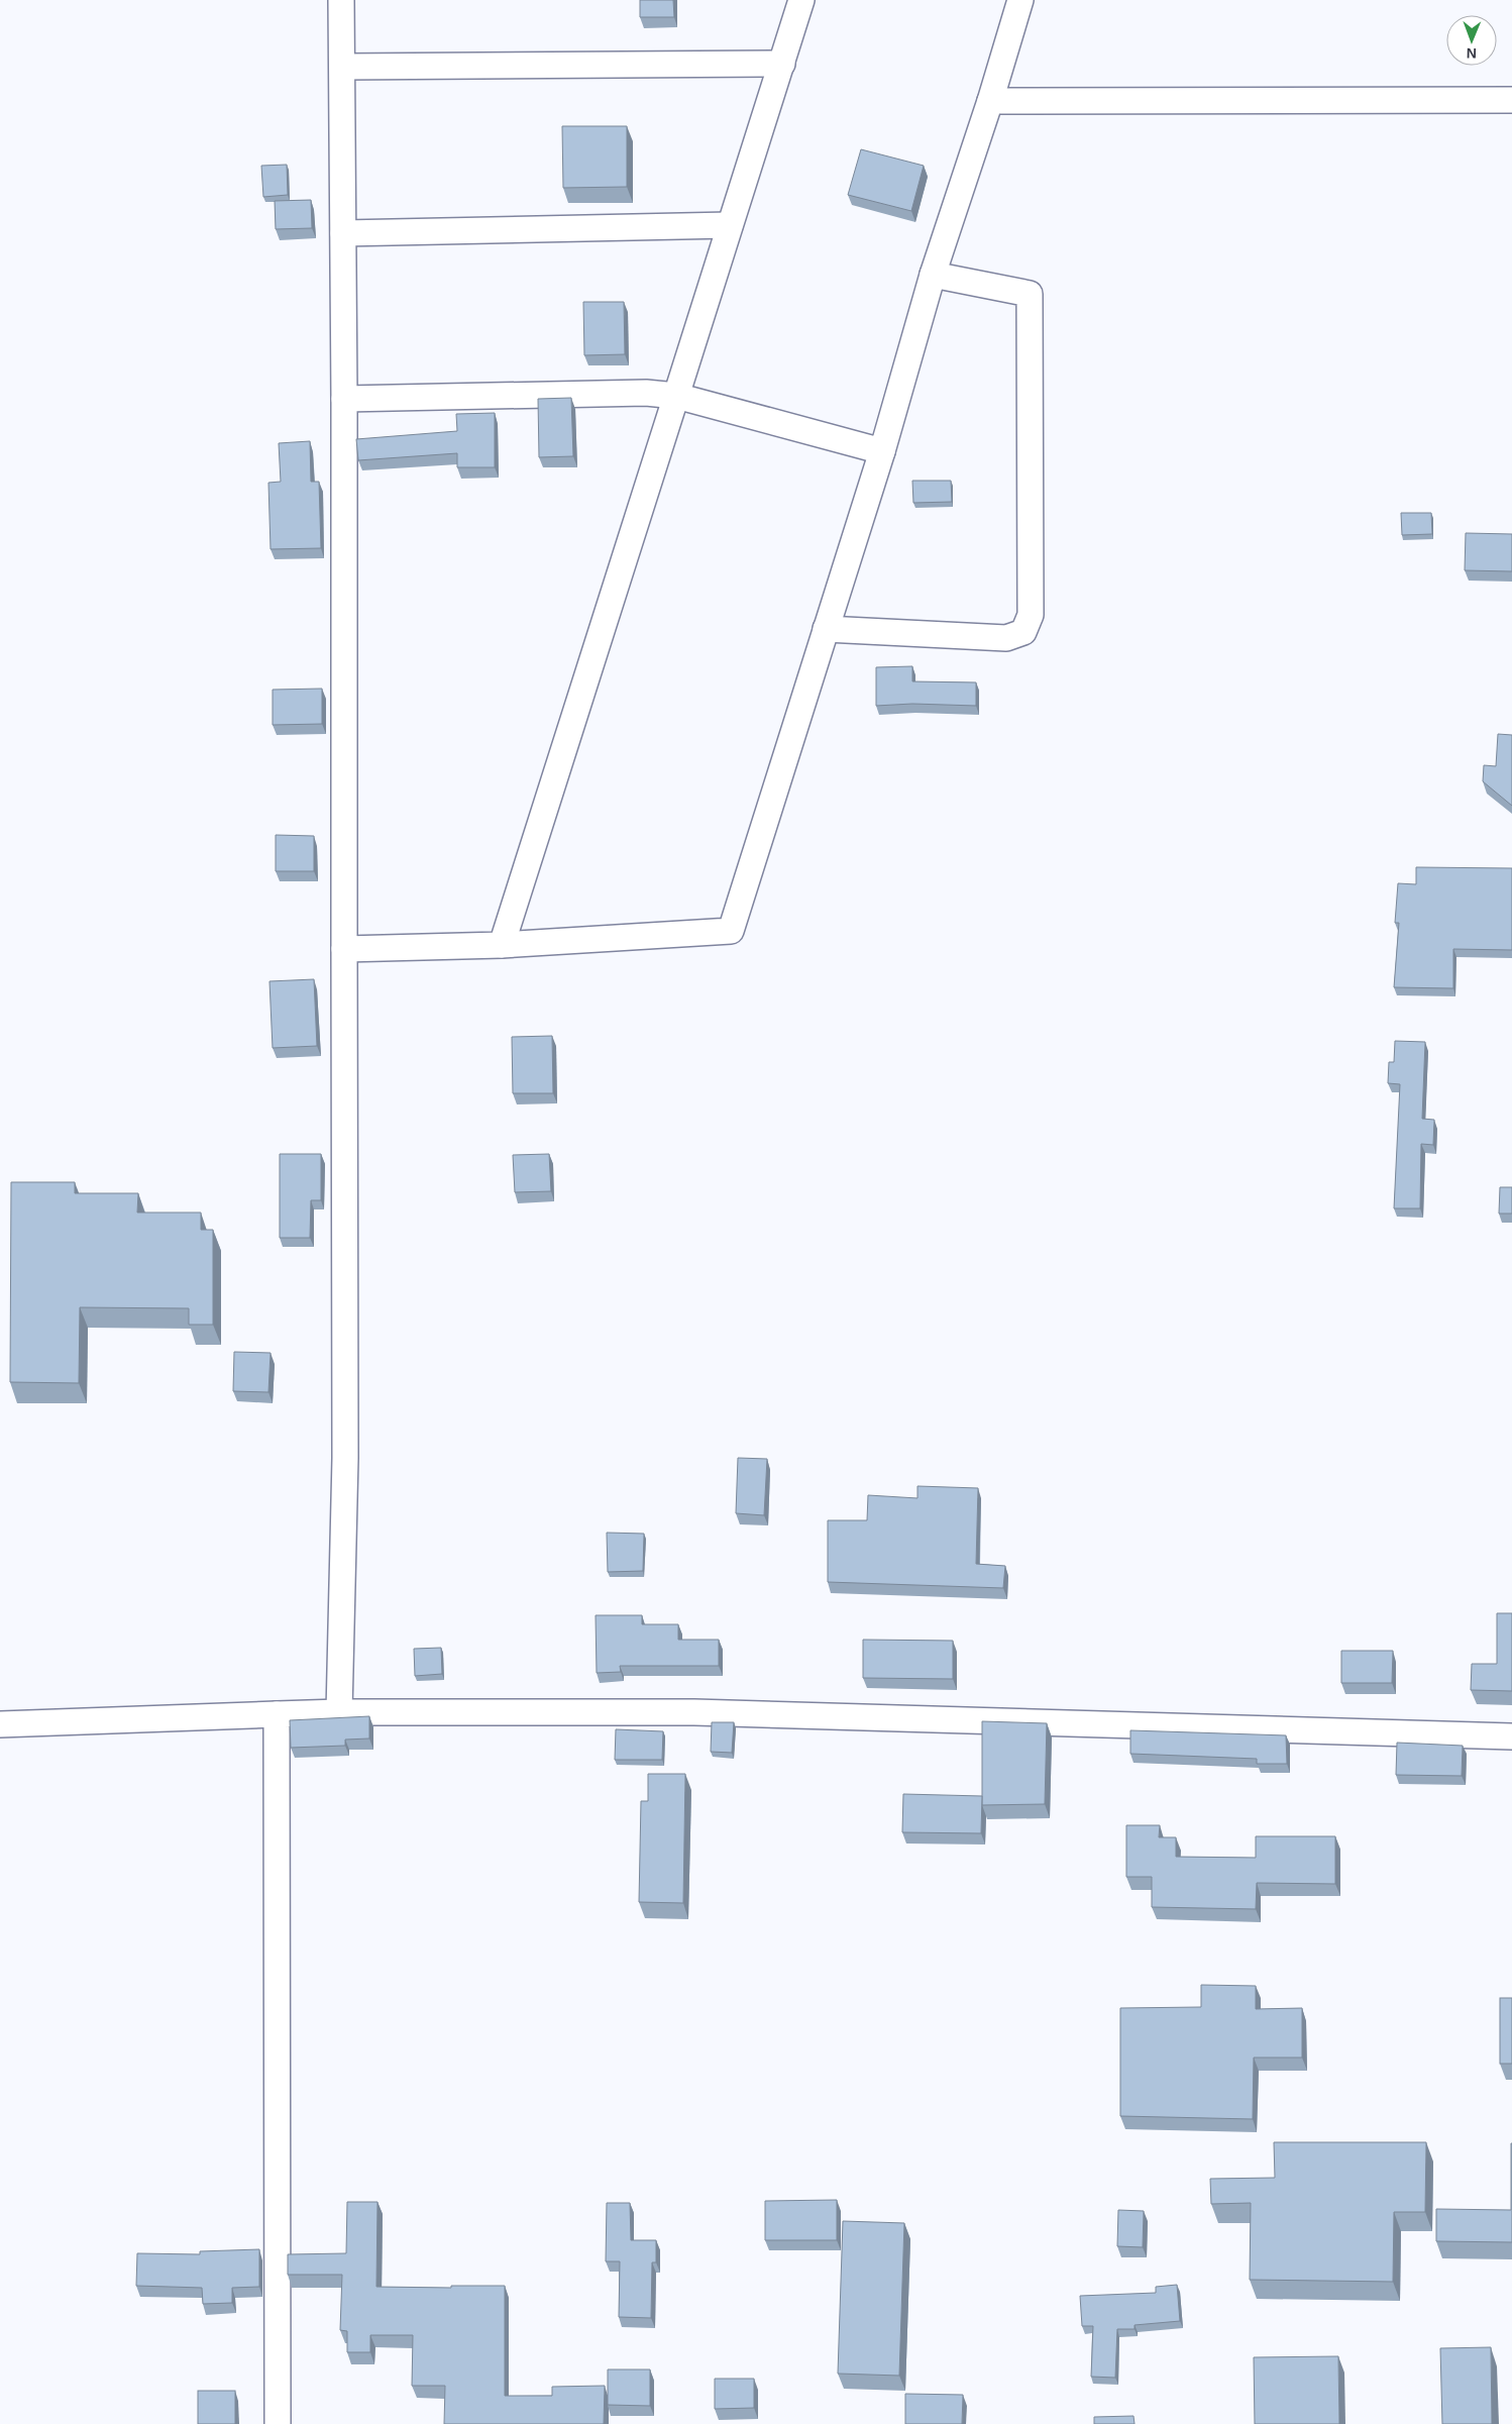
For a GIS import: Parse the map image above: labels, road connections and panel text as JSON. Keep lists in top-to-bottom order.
{
  "north": "bottom"
}
